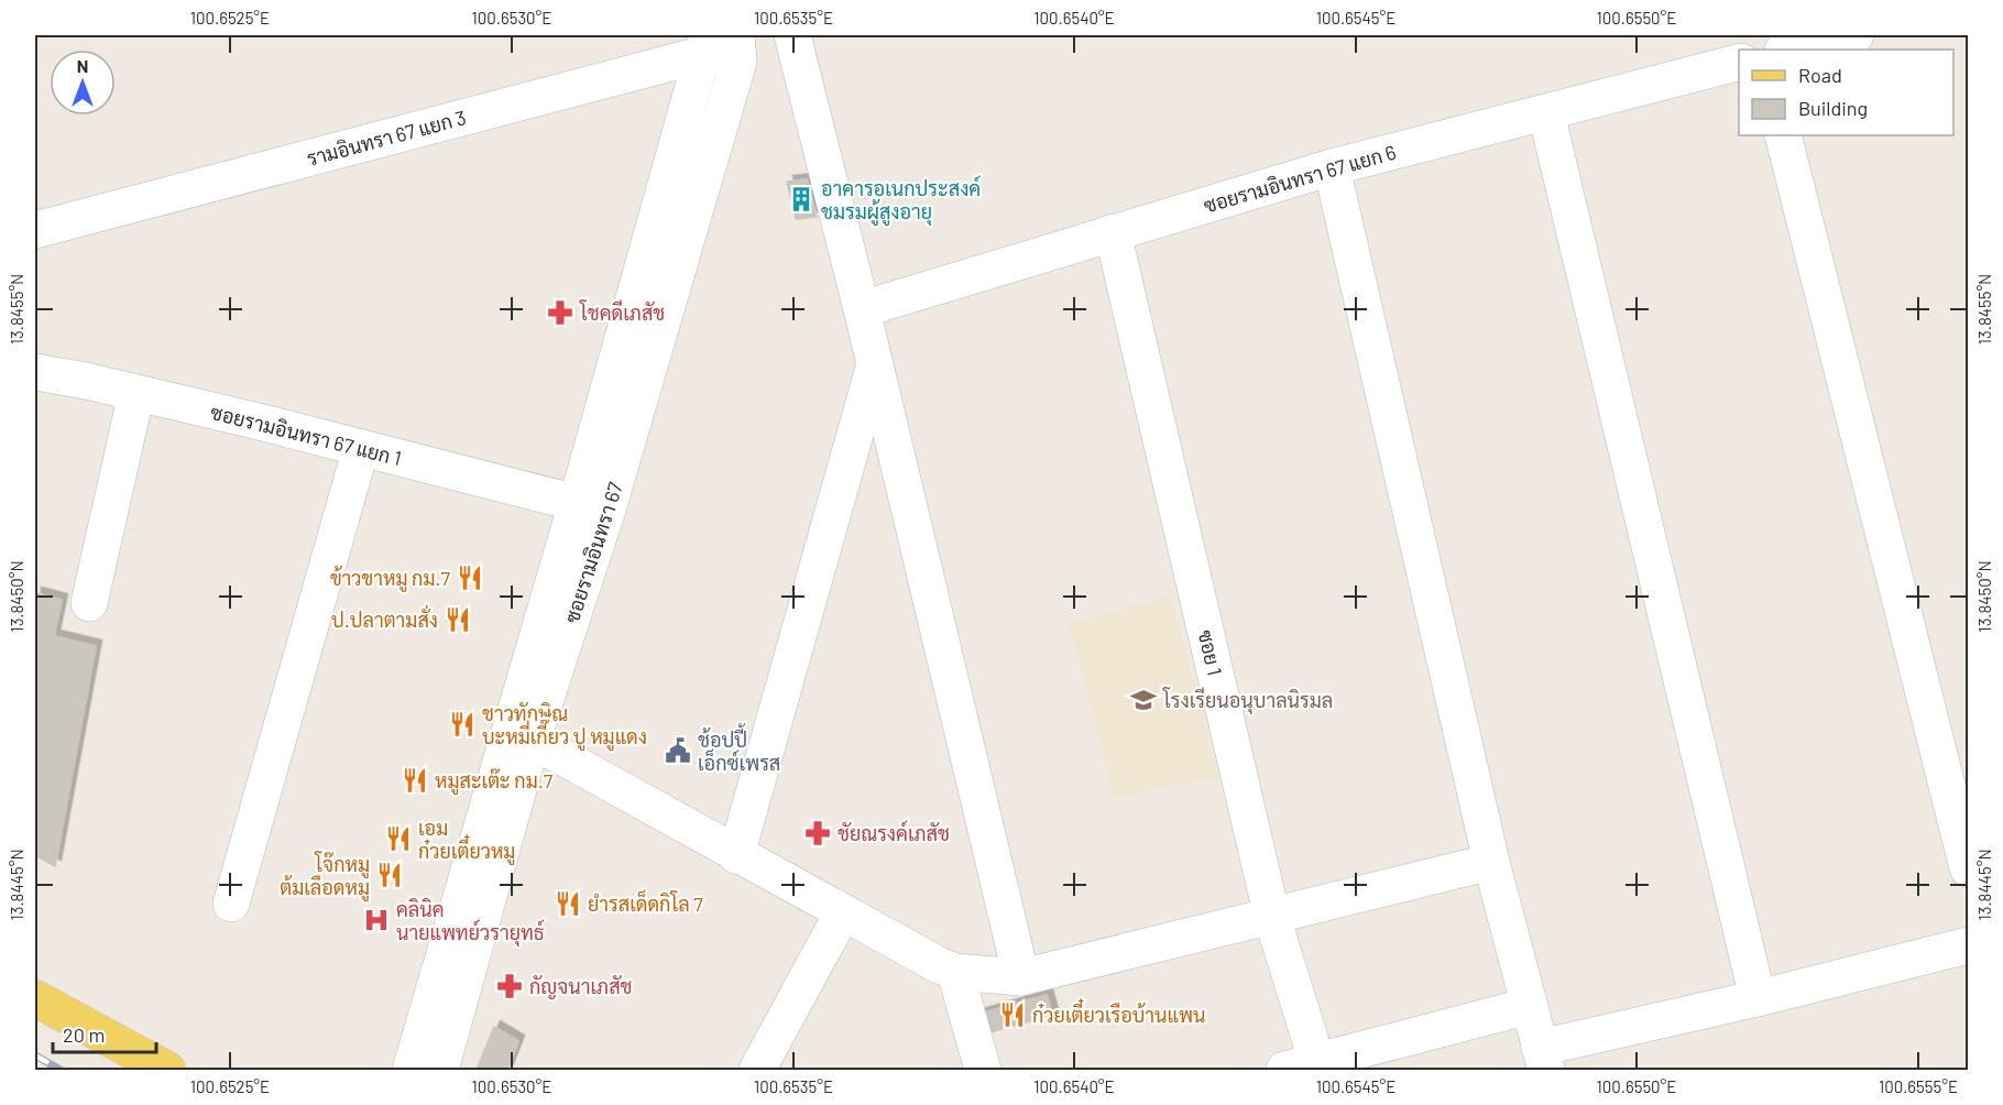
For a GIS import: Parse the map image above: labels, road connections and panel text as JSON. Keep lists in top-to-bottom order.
{
  "streets": {
    "street": [
      "รามอินทรา 67 แยก 3",
      "ซอยรามอินทรา 67 แยก 6",
      "ซอยรามอินทรา 67 แยก 1",
      "ซอยรามอินทรา 67",
      "ซอย 1"
    ]
  },
  "crossings": [
    ["รามอินทรา 67 แยก 3", "ซอยรามอินทรา 67"],
    ["ซอยรามอินทรา 67 แยก 6", "ซอย 1"],
    ["ซอยรามอินทรา 67 แยก 1", "ซอยรามอินทรา 67"]
  ],
  "places": {
    "building": ["อาคารอเนกประสงค์ ชมรมผู้สูงอายุ"],
    "pharmacy": ["โชคดีเภสัช", "ชัยณรงค์เภสัช", "กัญจนาเภสัช"],
    "restaurant": [
      "ข้าวขาหมู กม.7",
      "ป.ปลาตามสั่ง",
      "ชาวทักษิณ บะหมี่เกี๊ยว ปู หมูแดง",
      "หมูสะเต๊ะ กม.7",
      "เอม ก๋วยเตี๋ยวหมู",
      "โจ๊กหมู ต้มเลือดหมู",
      "ยำรสเด็ดกิโล 7",
      "ก๋วยเตี๋ยวเรือบ้านแพน"
    ],
    "school or university": ["โรงเรียนอนุบาลนิรมล"],
    "public building": ["ช้อปปี้ เอ็กซ์เพรส"],
    "hospital": ["คลินิค นายแพทย์วรายุทธ์"]
  },
  "legend": ["Road", "Building"],
  "scale_bar": "20 m",
  "north": "top",
  "coordinates": [
    "100.6525°E",
    "100.6530°E",
    "100.6535°E",
    "100.6540°E",
    "100.6545°E",
    "100.6550°E",
    "13.8455°N",
    "13.8450°N",
    "13.8445°N",
    "100.6555°E"
  ]
}
